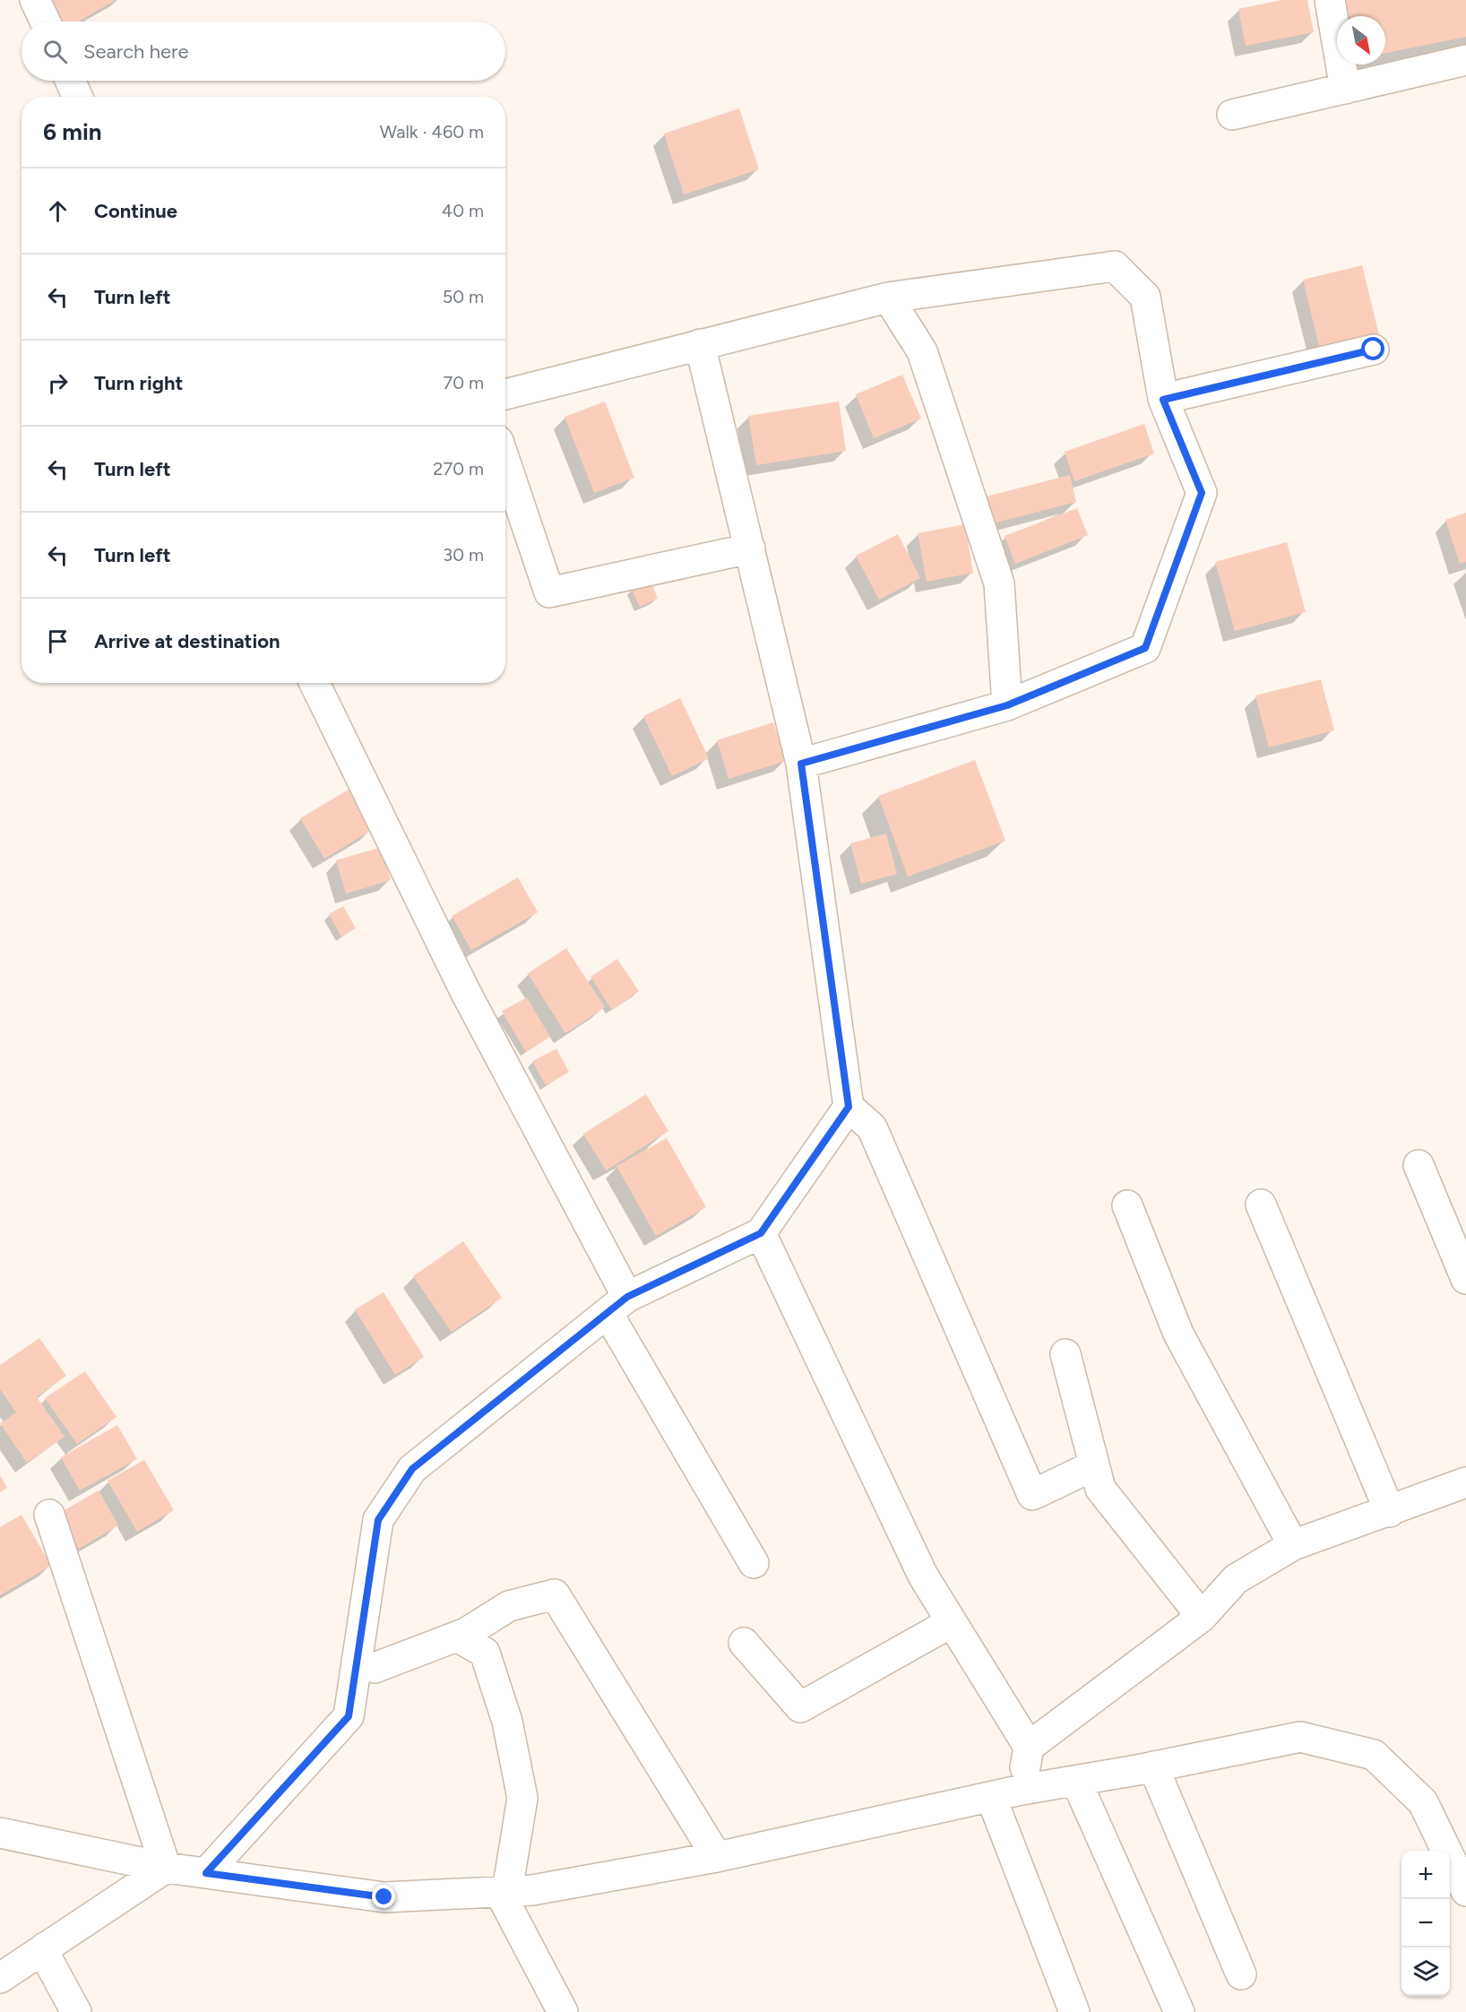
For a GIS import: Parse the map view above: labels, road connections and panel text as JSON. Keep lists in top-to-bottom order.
{
  "north": "bottom right",
  "page": {
    "search": "Search here",
    "heading": ["6 min", "Walk · 460 m"],
    "list": [
      ["Continue", "40 m"],
      ["Turn left", "50 m"],
      ["Turn right", "70 m"],
      ["Turn left", "270 m"],
      ["Turn left", "30 m"],
      "Arrive at destination"
    ],
    "map_buttons": ["+", "−"]
  }
}
